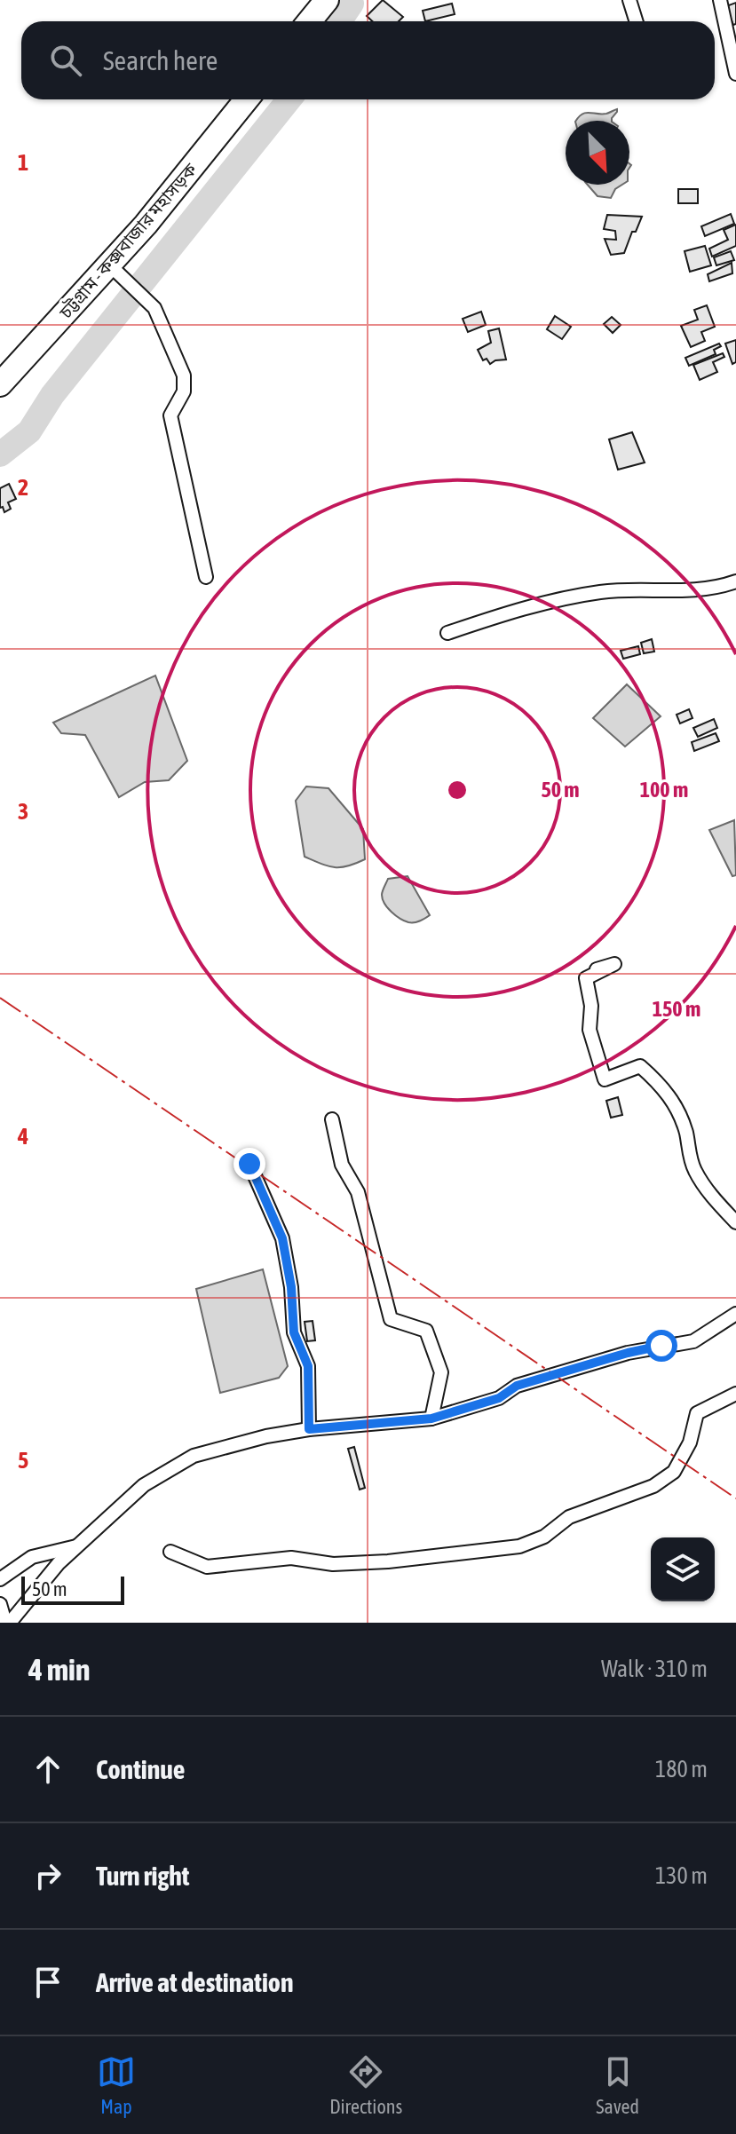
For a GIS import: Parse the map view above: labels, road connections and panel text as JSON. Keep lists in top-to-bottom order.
{
  "streets": {
    "highway": ["চট্টগ্রাম - কক্সবাজার মহাসড়ক"]
  },
  "scale_bar": "50 m",
  "north": "bottom right",
  "page": {
    "search": "Search here",
    "scale": "50 m",
    "heading": ["4 min", "Walk · 310 m"],
    "list": [
      ["Continue", "180 m"],
      ["Turn right", "130 m"],
      "Arrive at destination"
    ],
    "nav": ["Map", "Directions", "Saved"]
  },
  "grid": {
    "rows": [
      "1",
      "2",
      "3",
      "4",
      "5"
    ]
  },
  "rings": ["50 m", "100 m", "150 m"]
}
